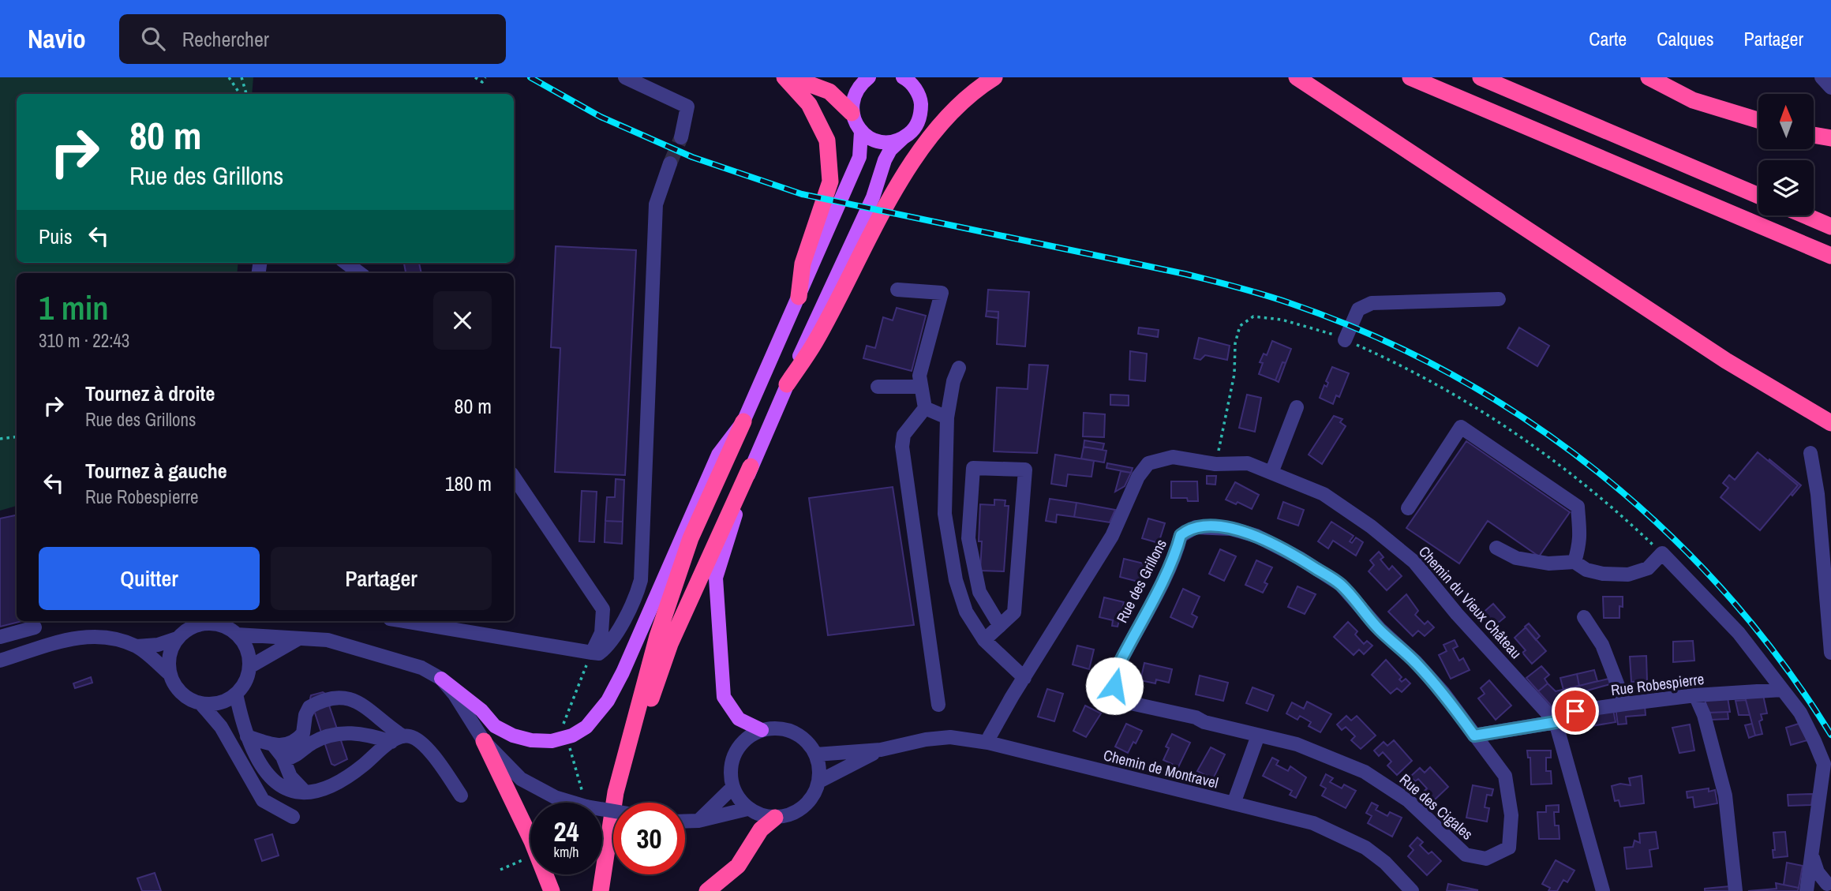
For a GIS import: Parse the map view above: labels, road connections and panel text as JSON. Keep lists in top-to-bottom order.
{
  "streets": {
    "street": [
      "Rue des Grillons",
      "Chemin du Vieux Château",
      "Rue Robespierre",
      "Chemin de Montravel",
      "Rue des Cigales"
    ]
  },
  "crossings": [
    ["Rue des Grillons", "Rue Robespierre"],
    ["Rue des Grillons", "Rue des Cigales"],
    ["Chemin du Vieux Château", "Rue Robespierre"],
    ["Chemin du Vieux Château", "Chemin de Montravel"],
    ["Rue Robespierre", "Rue des Cigales"]
  ],
  "north": "top",
  "page": {
    "header": "Navio",
    "search": "Rechercher",
    "nav": ["Carte", "Calques", "Partager"],
    "turn": ["80 m", "Rue des Grillons"],
    "then": "Puis",
    "heading": ["1 min", "310 m · 22:43"],
    "list": [
      {
        "name": "Tournez à droite",
        "note": "Rue des Grillons",
        "value": "80 m"
      },
      {
        "name": "Tournez à gauche",
        "note": "Rue Robespierre",
        "value": "180 m"
      }
    ],
    "buttons": ["Quitter", "Partager"],
    "speed": "24 km/h",
    "limit": "30"
  }
}
